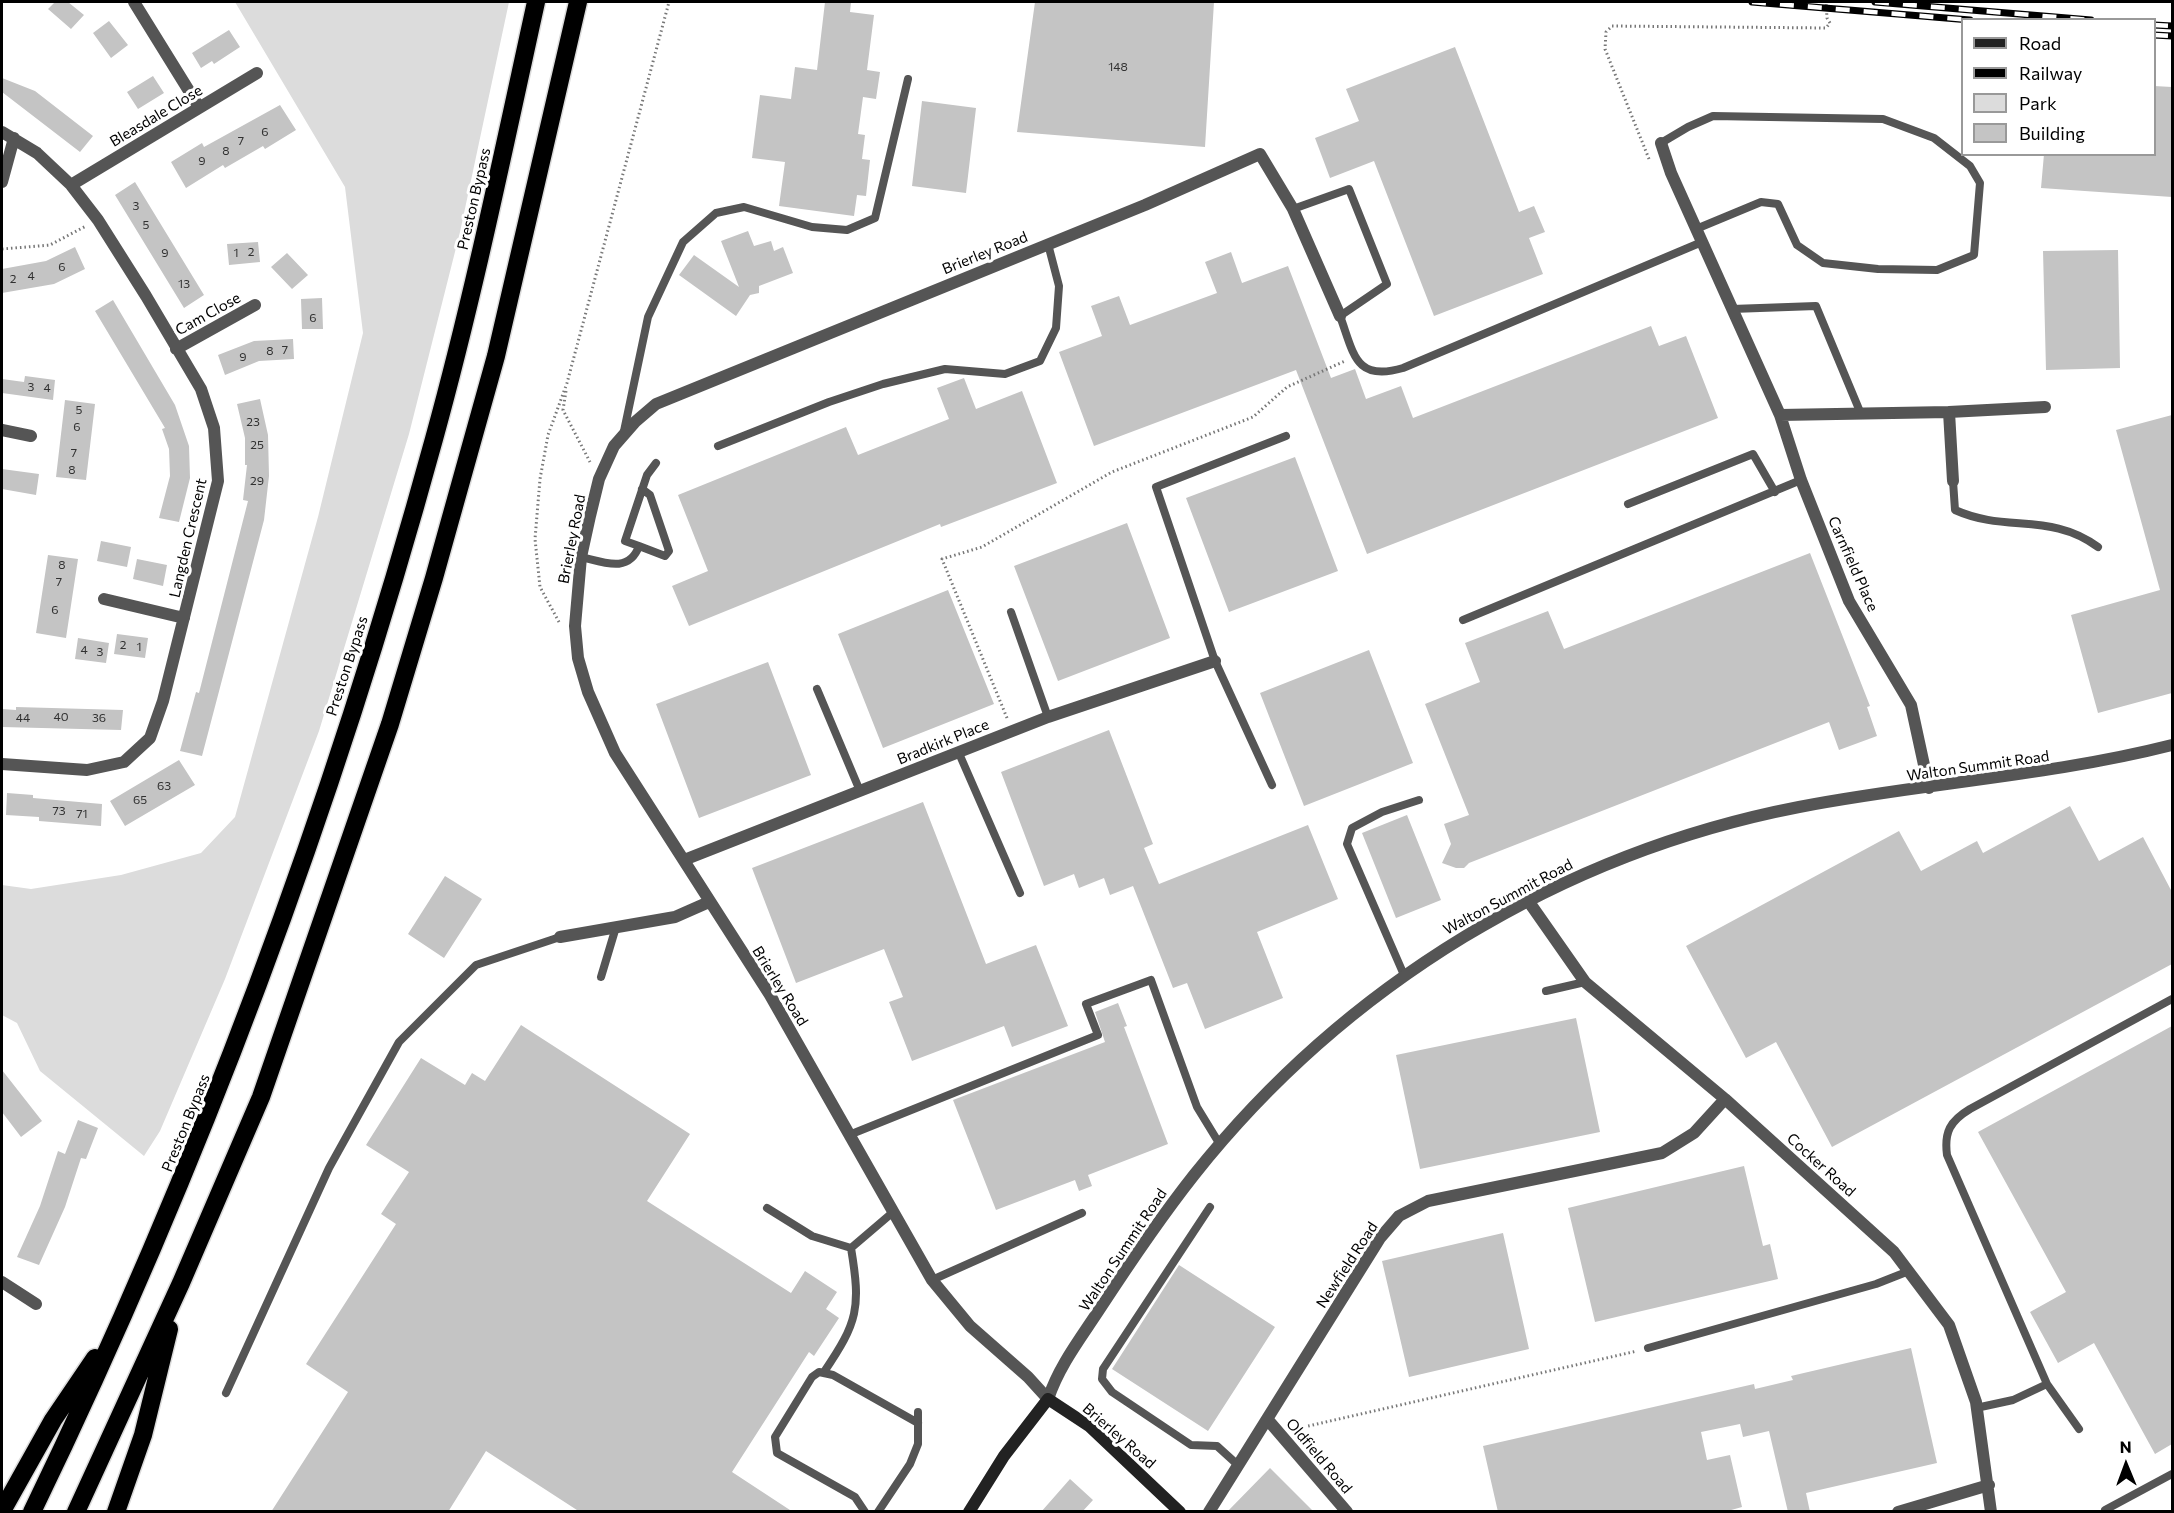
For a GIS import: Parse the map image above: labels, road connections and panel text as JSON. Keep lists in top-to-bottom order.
{
  "streets": {
    "highway": ["Preston Bypass"],
    "street": [
      "Bleasdale Close",
      "Brierley Road",
      "Cam Close",
      "Langden Crescent",
      "Carnfield Place",
      "Bradkirk Place",
      "Walton Summit Road",
      "Cocker Road",
      "Newfield Road",
      "Oldfield Road"
    ]
  },
  "crossings": [
    ["Bleasdale Close", "Langden Crescent"],
    ["Brierley Road", "Bradkirk Place"],
    ["Brierley Road", "Walton Summit Road"],
    ["Cam Close", "Langden Crescent"],
    ["Carnfield Place", "Walton Summit Road"],
    ["Walton Summit Road", "Cocker Road"],
    ["Cocker Road", "Newfield Road"],
    ["Newfield Road", "Oldfield Road"]
  ],
  "house_numbers": [
    "148",
    "6",
    "7",
    "8",
    "9",
    "3",
    "5",
    "2",
    "9",
    "1",
    "6",
    "4",
    "2",
    "13",
    "6",
    "7",
    "8",
    "9",
    "3",
    "4",
    "5",
    "23",
    "6",
    "25",
    "7",
    "8",
    "29",
    "8",
    "7",
    "6",
    "2",
    "1",
    "4",
    "3",
    "40",
    "44",
    "36",
    "63",
    "65",
    "73",
    "71"
  ],
  "legend": [
    "Road",
    "Railway",
    "Park",
    "Building"
  ],
  "north": "top"
}
